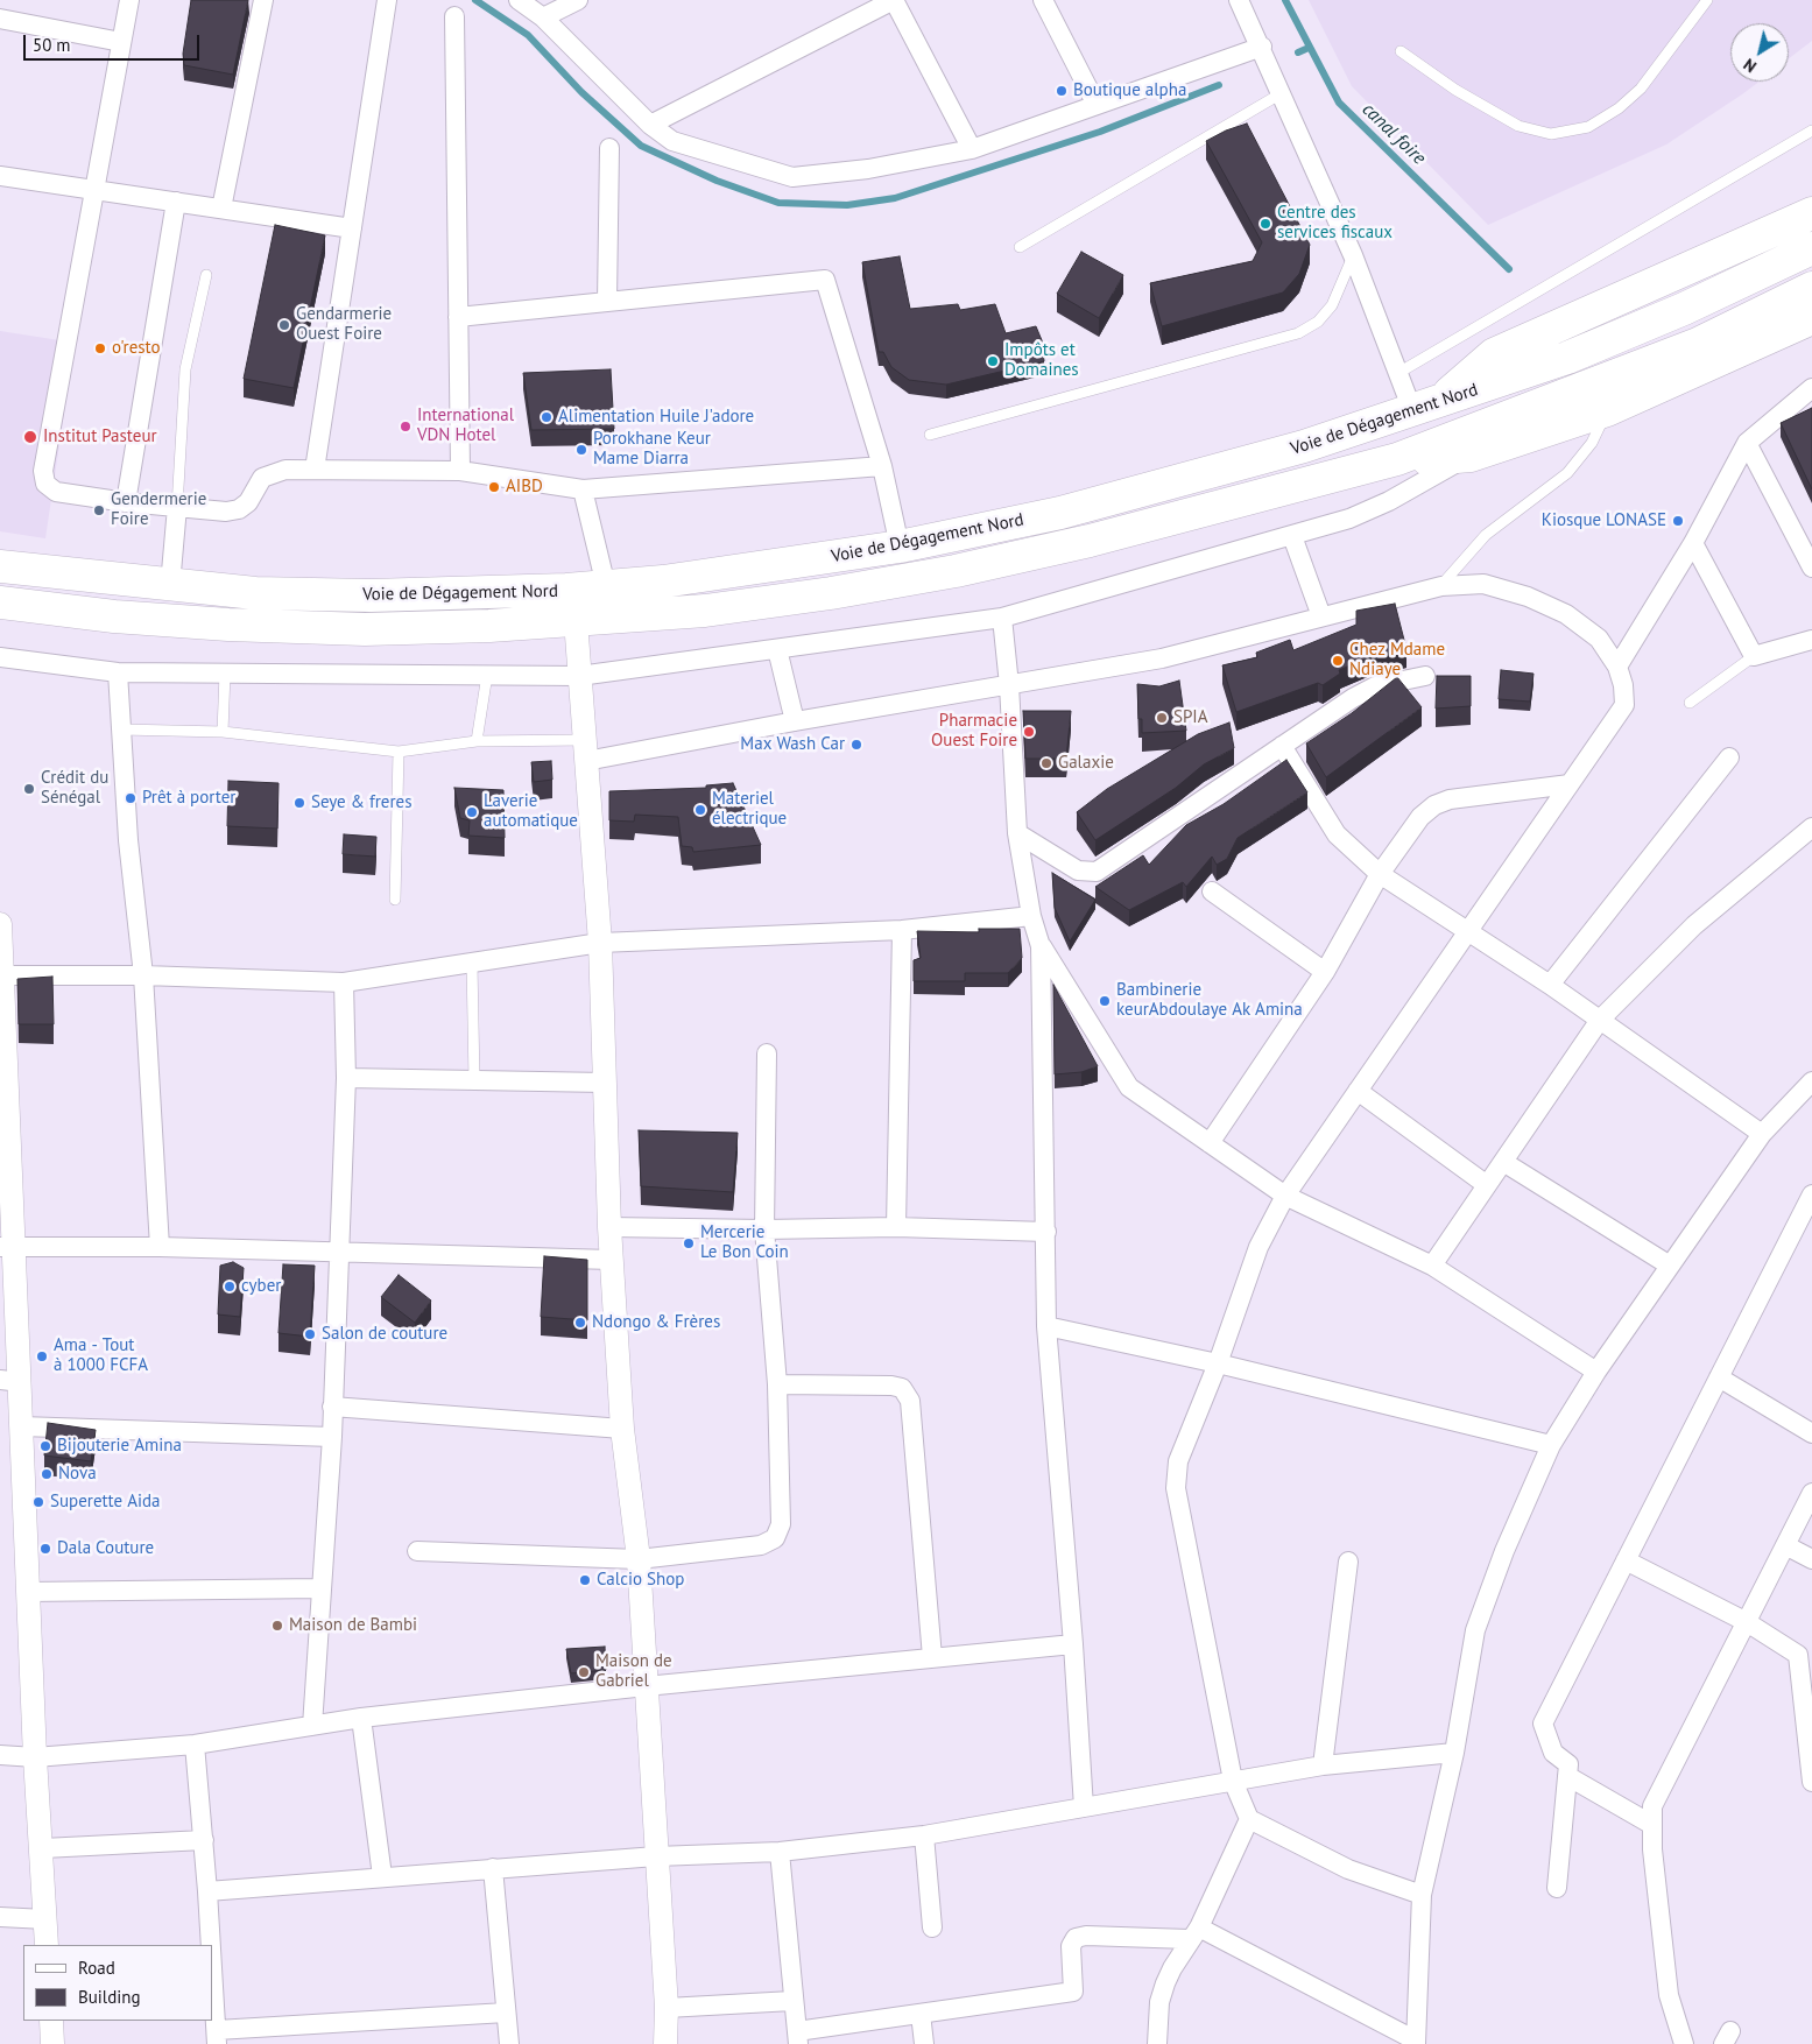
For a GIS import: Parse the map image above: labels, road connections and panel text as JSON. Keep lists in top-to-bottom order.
{
  "streets": {
    "highway": ["Voie de Dégagement Nord"]
  },
  "water": ["canal foire"],
  "places": [
    "Boutique alpha",
    "Centre des services fiscaux",
    "Gendarmerie Ouest Foire",
    "o'resto",
    "Impôts et Domaines",
    "Alimentation Huile J'adore",
    "International VDN Hotel",
    "Institut Pasteur",
    "Porokhane Keur Mame Diarra",
    "AIBD",
    "Gendermerie Foire",
    "Kiosque LONASE",
    "Chez Mdame Ndiaye",
    "SPIA",
    "Pharmacie Ouest Foire",
    "Max Wash Car",
    "Galaxie",
    "Crédit du Sénégal",
    "Prêt à porter",
    "Seye & freres",
    "Materiel électrique",
    "Laverie automatique",
    "Bambinerie keurAbdoulaye Ak Amina",
    "Mercerie Le Bon Coin",
    "cyber",
    "Ndongo & Frères",
    "Salon de couture",
    "Ama - Tout à 1000 FCFA",
    "Bijouterie Amina",
    "Nova",
    "Superette Aida",
    "Dala Couture",
    "Calcio Shop",
    "Maison de Bambi",
    "Maison de Gabriel"
  ],
  "legend": ["Road", "Building"],
  "scale_bar": "50 m",
  "north": "bottom left"
}
